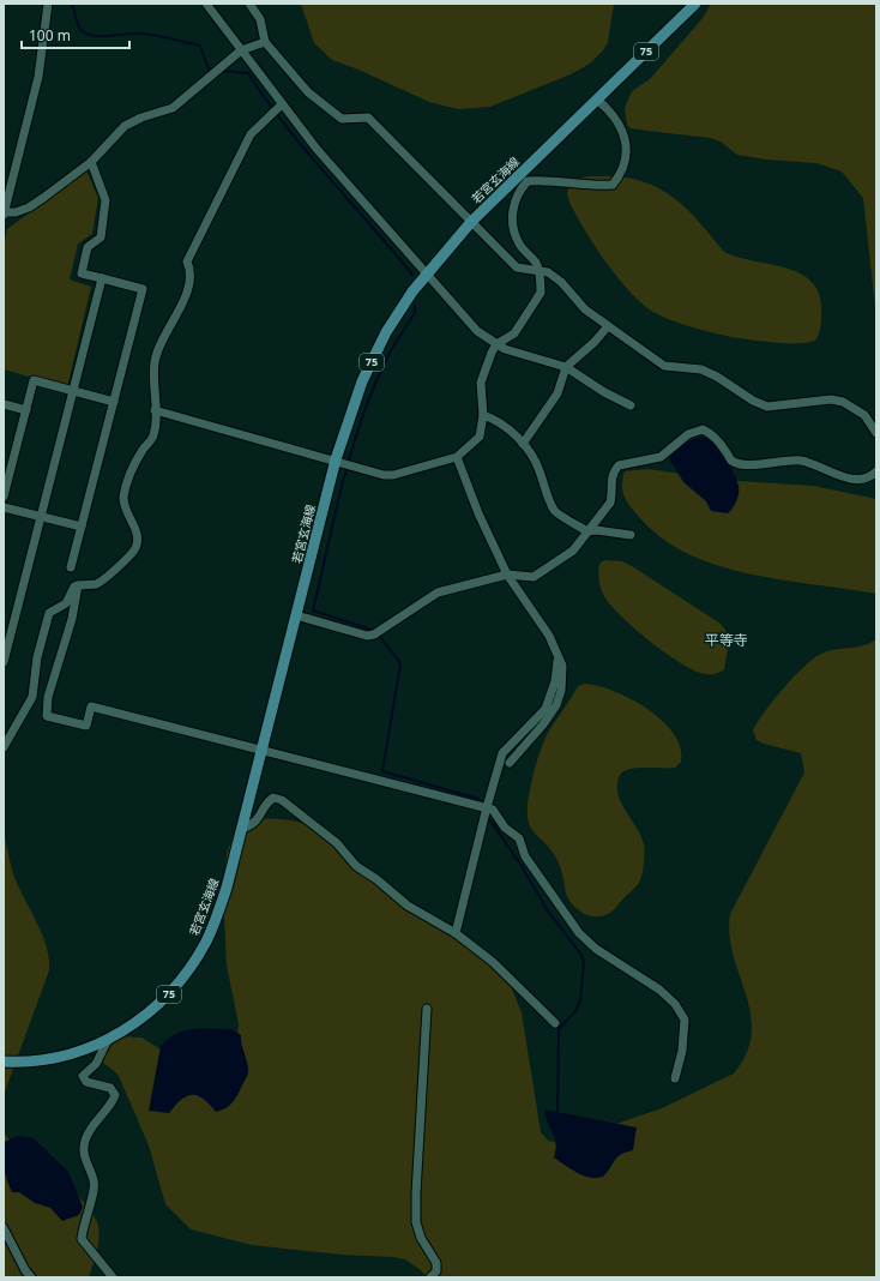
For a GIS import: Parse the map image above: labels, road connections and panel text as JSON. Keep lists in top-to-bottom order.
{
  "streets": {
    "main road": ["75", "若宮玄海線"]
  },
  "districts": ["平等寺"],
  "scale_bar": "100 m"
}
